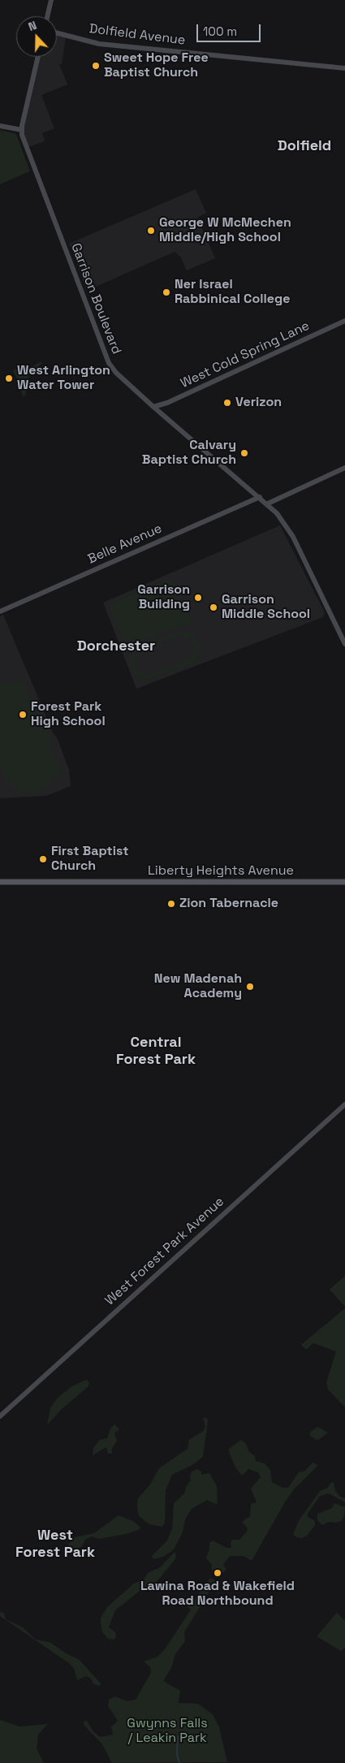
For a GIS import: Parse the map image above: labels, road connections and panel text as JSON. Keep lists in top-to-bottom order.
{
  "streets": {
    "main road": [
      "Dolfield Avenue",
      "Garrison Boulevard",
      "West Cold Spring Lane",
      "Belle Avenue",
      "Liberty Heights Avenue",
      "West Forest Park Avenue"
    ]
  },
  "crossings": [
    ["Garrison Boulevard", "West Cold Spring Lane"],
    ["Garrison Boulevard", "Belle Avenue"]
  ],
  "districts": [
    "Dolfield",
    "Dorchester",
    "Central Forest Park",
    "West Forest Park"
  ],
  "parks": ["Gwynns Falls / Leakin Park"],
  "places": [
    "Sweet Hope Free Baptist Church",
    "George W McMechen Middle/High School",
    "Ner Israel Rabbinical College",
    "West Arlington Water Tower",
    "Verizon",
    "Calvary Baptist Church",
    "Garrison Building",
    "Garrison Middle School",
    "Forest Park High School",
    "First Baptist Church",
    "Zion Tabernacle",
    "New Madenah Academy",
    "Lawina Road & Wakefield Road Northbound"
  ],
  "scale_bar": "100 m",
  "north": "top"
}
